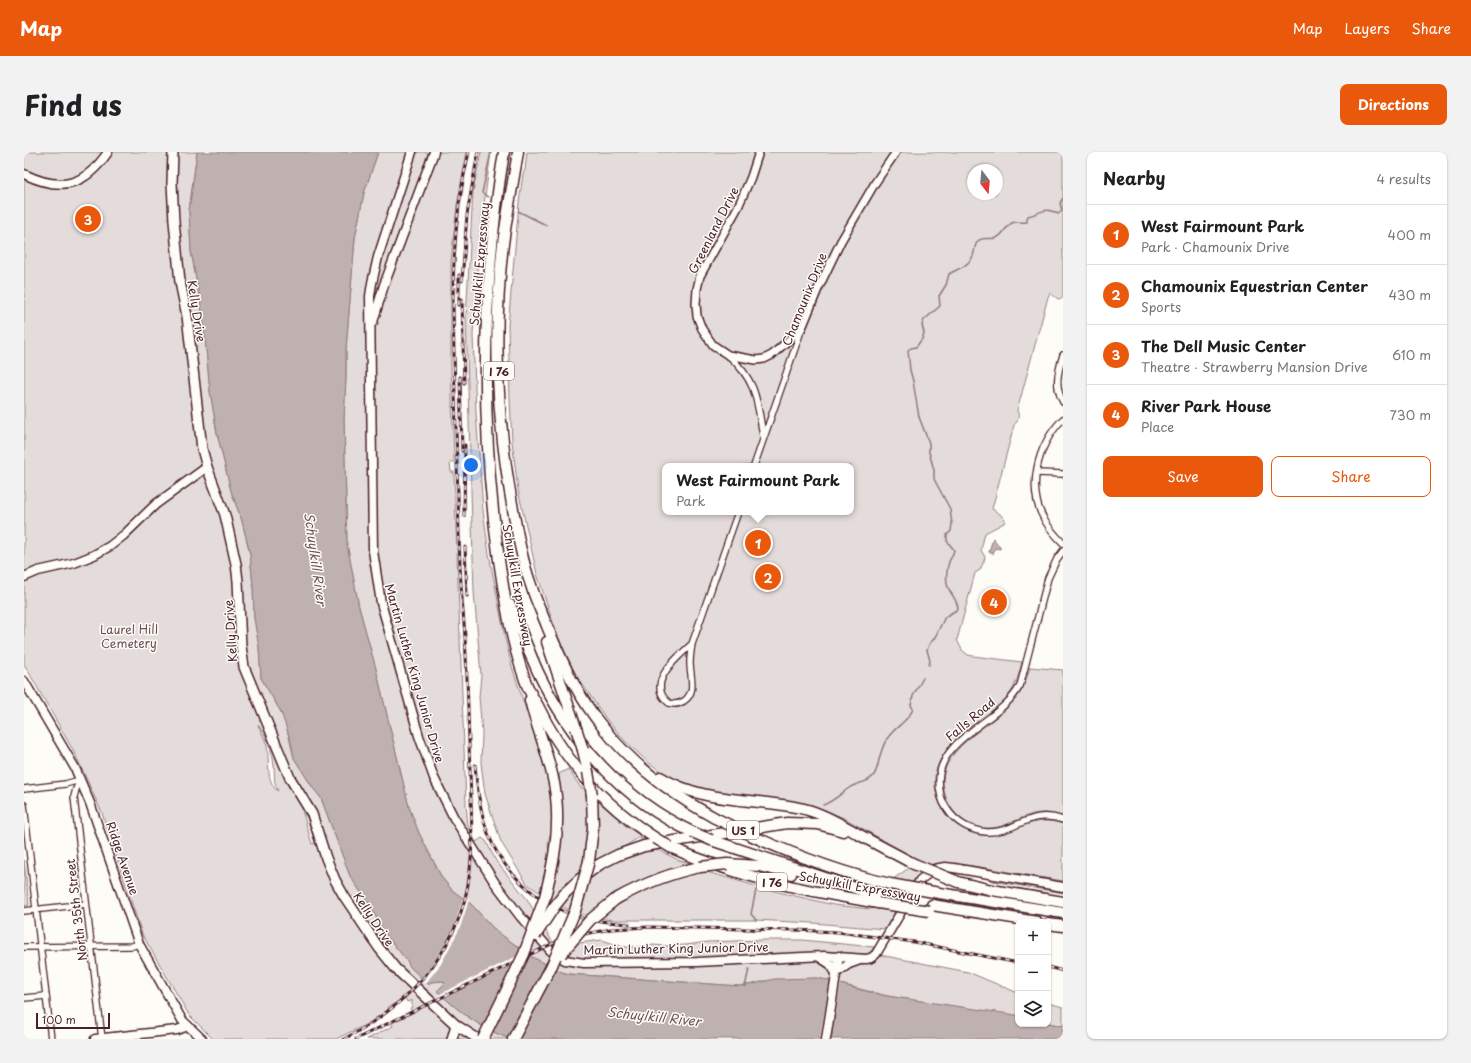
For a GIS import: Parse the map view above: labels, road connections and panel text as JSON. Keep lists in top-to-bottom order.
{
  "streets": {
    "highway": ["Schuylkill Expressway", "I 76", "US 1"],
    "main road": ["Kelly Drive", "Martin Luther King Junior Drive", "Ridge Avenue"],
    "street": [
      "Greenland Drive",
      "Chamounix Drive",
      "Falls Road",
      "North 35th Street"
    ]
  },
  "crossings": [
    ["Greenland Drive", "Chamounix Drive"],
    ["Ridge Avenue", "North 35th Street"]
  ],
  "water": ["Schuylkill River"],
  "parks": ["Laurel Hill Cemetery"],
  "scale_bar": "100 m",
  "north": "bottom",
  "page": {
    "header": "Map",
    "nav": ["Map", "Layers", "Share"],
    "title": "Find us",
    "buttons": [
      "Directions",
      ["Save", "Share"]
    ],
    "heading": ["Nearby", "4 results"],
    "pins": [
      "3",
      "1",
      "2",
      "4"
    ],
    "list": [
      {
        "mark": "1",
        "name": "West Fairmount Park",
        "note": "Park · Chamounix Drive",
        "value": "400 m"
      },
      {
        "mark": "2",
        "name": "Chamounix Equestrian Center",
        "note": "Sports",
        "value": "430 m"
      },
      {
        "mark": "3",
        "name": "The Dell Music Center",
        "note": "Theatre · Strawberry Mansion Drive",
        "value": "610 m"
      },
      {
        "mark": "4",
        "name": "River Park House",
        "note": "Place",
        "value": "730 m"
      }
    ],
    "popup": ["West Fairmount Park", "Park"],
    "map_buttons": ["+", "−"],
    "scale": "100 m"
  }
}
